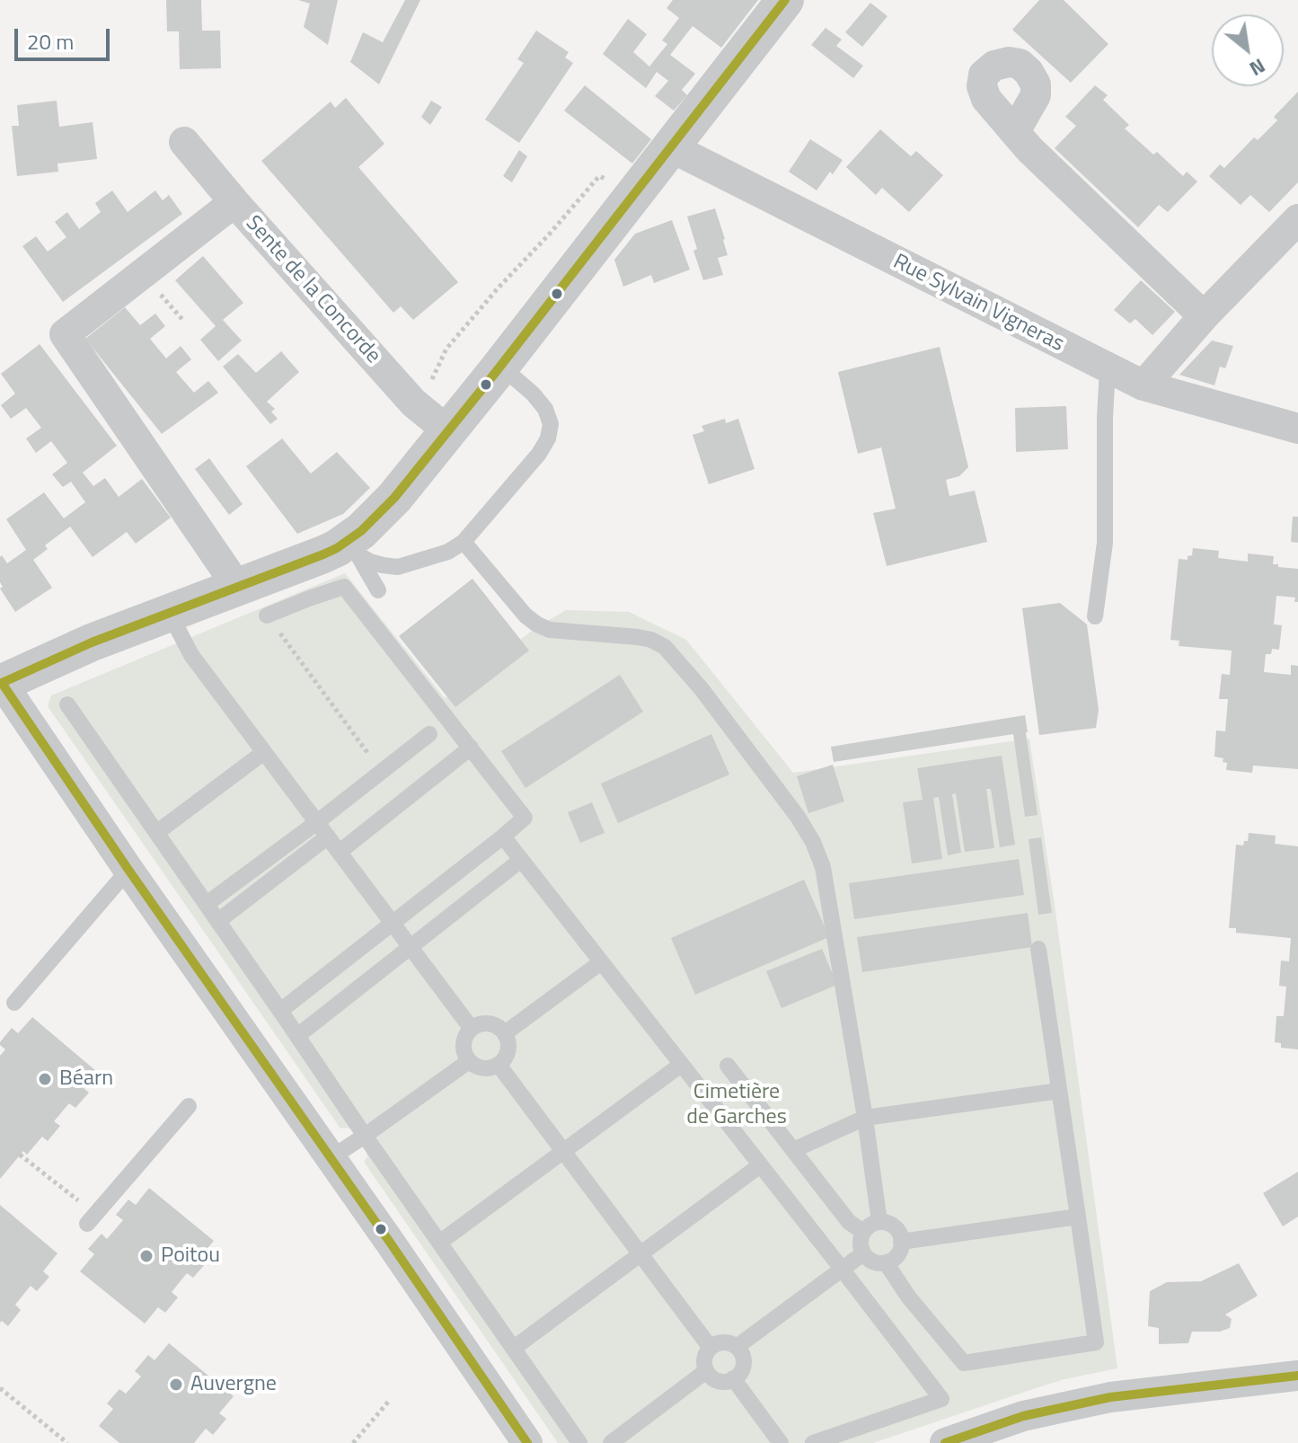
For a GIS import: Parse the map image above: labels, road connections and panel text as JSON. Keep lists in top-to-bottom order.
{
  "streets": {
    "street": ["Sente de la Concorde", "Rue Sylvain Vigneras"]
  },
  "parks": ["Cimetière de Garches"],
  "places": ["Béarn", "Poitou", "Auvergne"],
  "scale_bar": "20 m",
  "north": "bottom right"
}
